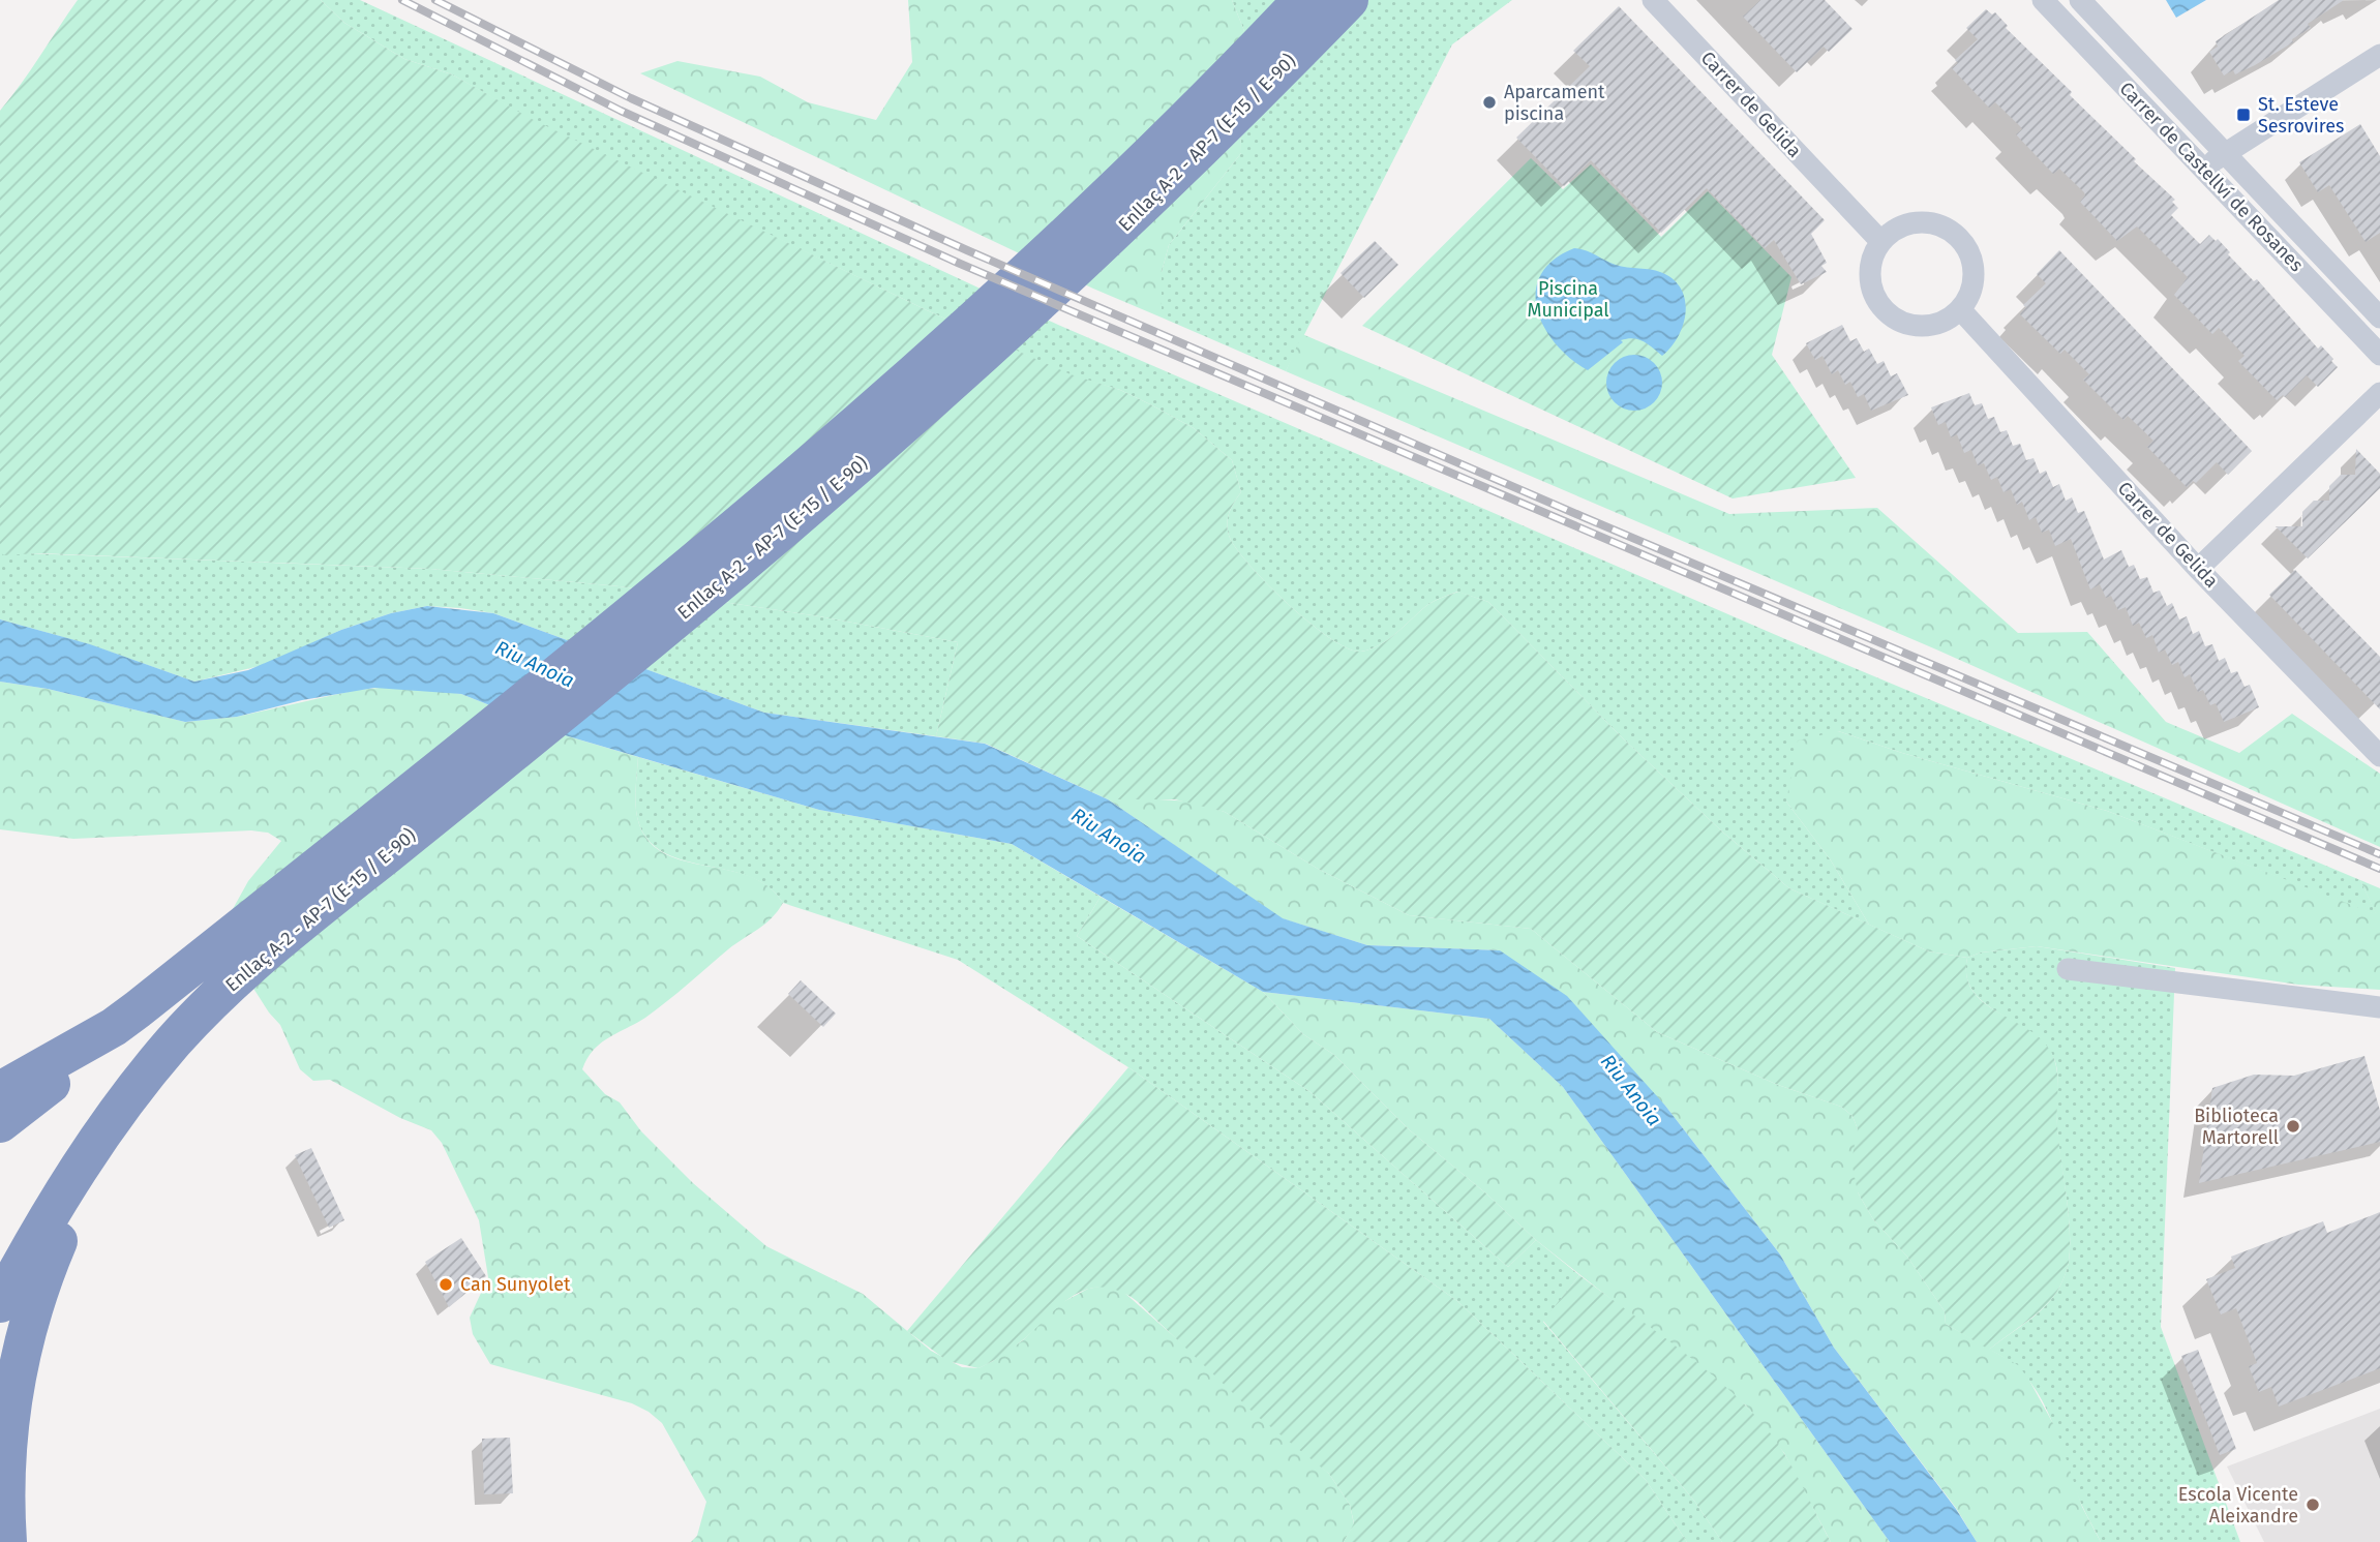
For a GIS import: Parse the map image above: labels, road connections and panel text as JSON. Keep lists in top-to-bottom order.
{
  "streets": {
    "highway": ["Enllaç A-2 - AP-7 (E-15 / E-90)"],
    "street": ["Carrer de Gelida", "Carrer de Castellví de Rosanes"]
  },
  "water": ["Riu Anoia"],
  "parks": ["Piscina Municipal"],
  "places": {
    "other": [
      "Aparcament piscina",
      "Biblioteca Martorell",
      "Can Sunyolet",
      "Escola Vicente Aleixandre"
    ],
    "transit": ["St. Esteve Sesrovires"]
  }
}
